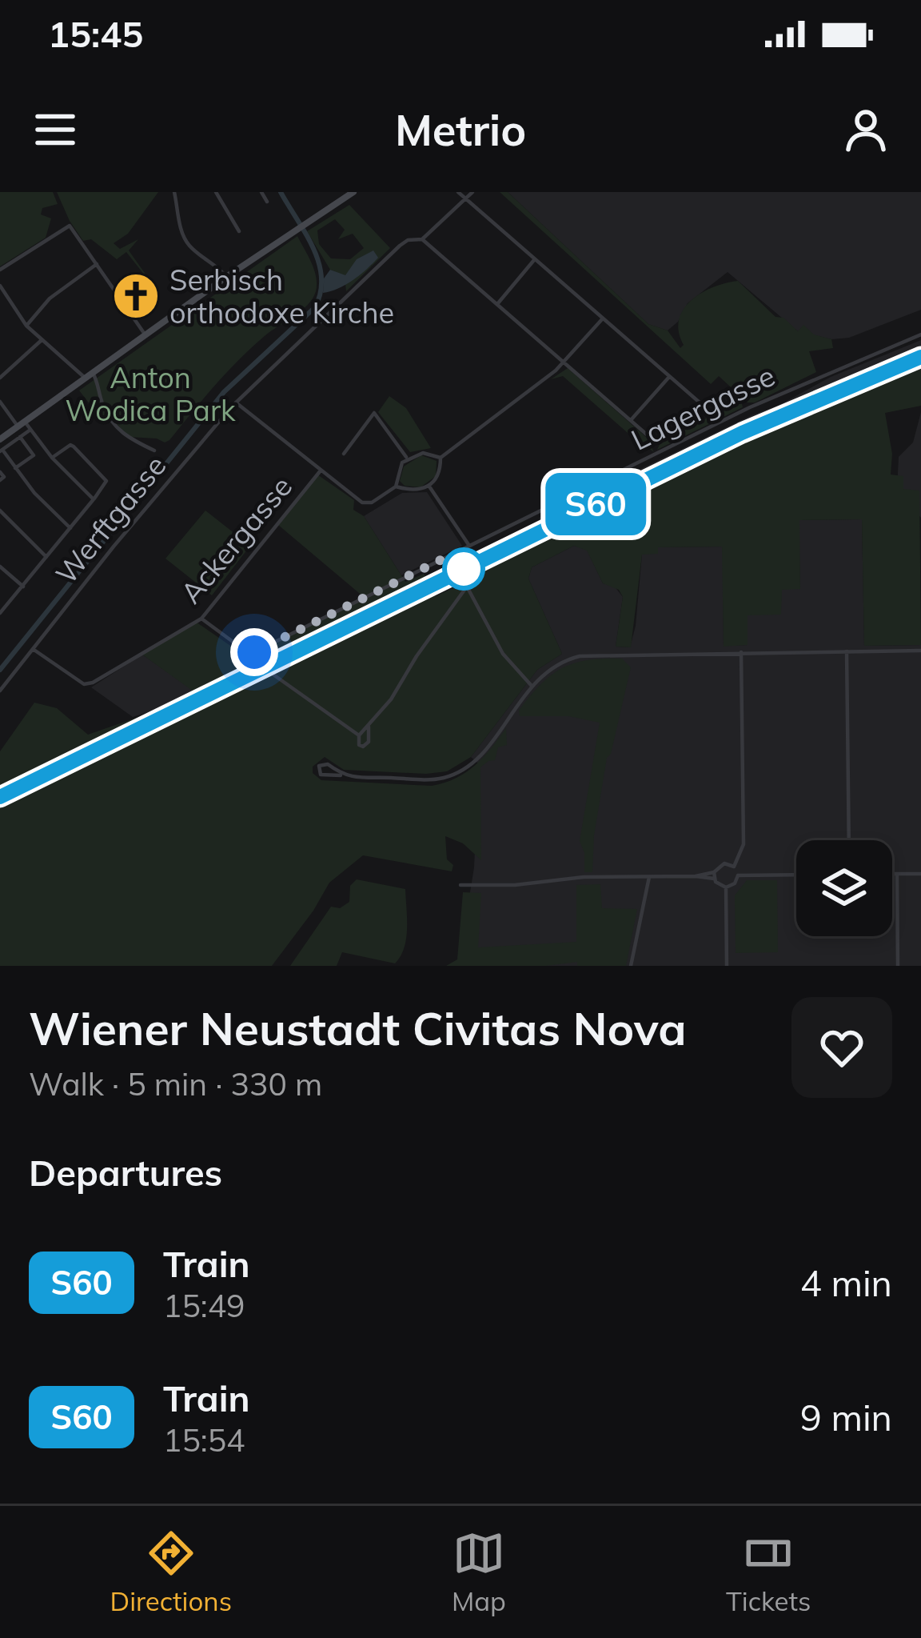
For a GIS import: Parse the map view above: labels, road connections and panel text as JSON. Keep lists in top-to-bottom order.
{
  "streets": {
    "street": ["Lagergasse", "Werftgasse", "Ackergasse"]
  },
  "crossings": [
    ["Lagergasse", "Ackergasse"],
    ["Werftgasse", "Ackergasse"]
  ],
  "parks": ["Anton Wodica Park"],
  "places": {
    "church": ["Serbisch orthodoxe Kirche"]
  },
  "page": {
    "status": "15:45",
    "header": "Metrio",
    "on_map": "S60",
    "heading": [
      ["Wiener Neustadt Civitas Nova", "Walk · 5 min · 330 m"],
      "Departures"
    ],
    "list": [
      {
        "mark": "S60",
        "name": "Train",
        "note": "15:49",
        "value": "4 min"
      },
      {
        "mark": "S60",
        "name": "Train",
        "note": "15:54",
        "value": "9 min"
      }
    ],
    "tabs": ["Directions", "Map", "Tickets"]
  }
}
